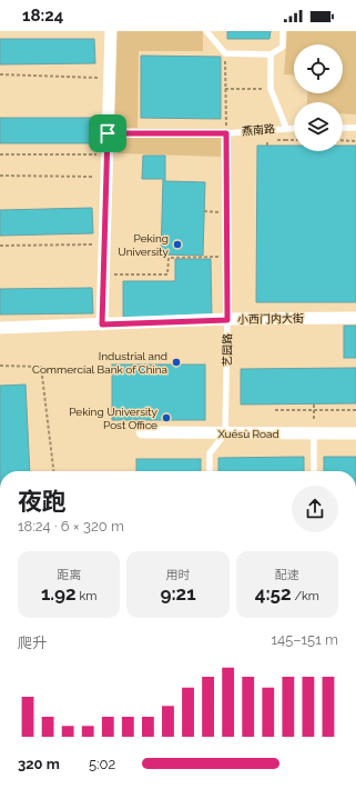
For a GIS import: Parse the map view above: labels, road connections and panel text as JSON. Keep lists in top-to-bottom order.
{
  "streets": {
    "street": ["小西门内大街", "Xuésù Road"],
    "lane": ["燕南路", "艺园路"]
  },
  "crossings": [
    ["燕南路", "艺园路"],
    ["小西门内大街", "艺园路"],
    ["艺园路", "Xuésù Road"]
  ],
  "places": ["Peking University", "Industrial and Commercial Bank of China", "Peking University Post Office"],
  "page": {
    "status": "18:24",
    "heading": ["夜跑", "18:24 · 6 × 320 m"],
    "stats": [
      ["距离", "1.92 km"],
      ["用时", "9:21"],
      ["配速", "4:52 /km"]
    ],
    "chart": ["爬升", "145–151 m"],
    "list": [
      {
        "name": "320 m",
        "note": "5:02"
      }
    ]
  }
}
